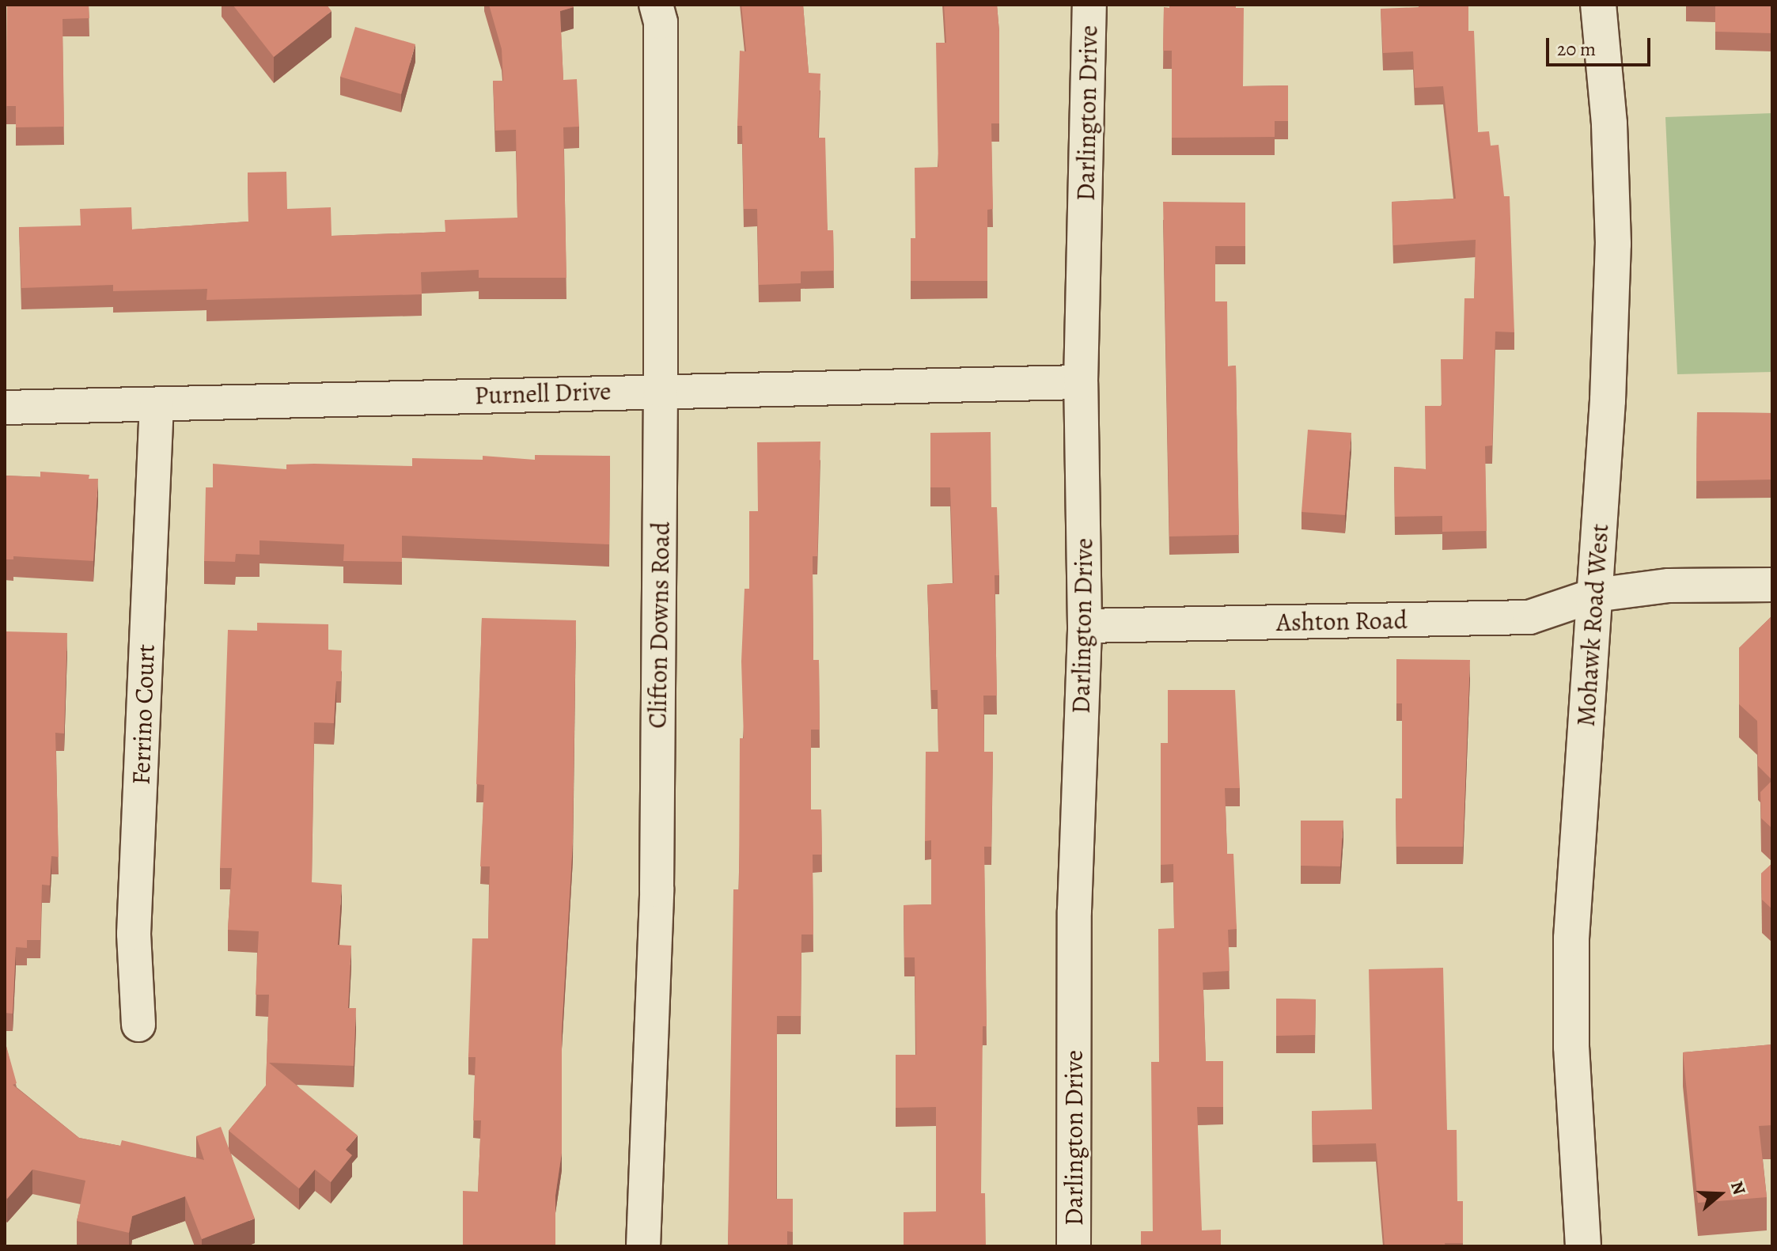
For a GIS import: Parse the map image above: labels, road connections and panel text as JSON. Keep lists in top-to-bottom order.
{
  "streets": {
    "main road": ["Mohawk Road West"],
    "street": [
      "Darlington Drive",
      "Purnell Drive",
      "Ashton Road",
      "Clifton Downs Road",
      "Ferrino Court"
    ]
  },
  "crossings": [
    ["Darlington Drive", "Purnell Drive"],
    ["Darlington Drive", "Ashton Road"],
    ["Purnell Drive", "Clifton Downs Road"],
    ["Purnell Drive", "Ferrino Court"],
    ["Ashton Road", "Mohawk Road West"]
  ],
  "scale_bar": "20 m",
  "north": "right"
}
